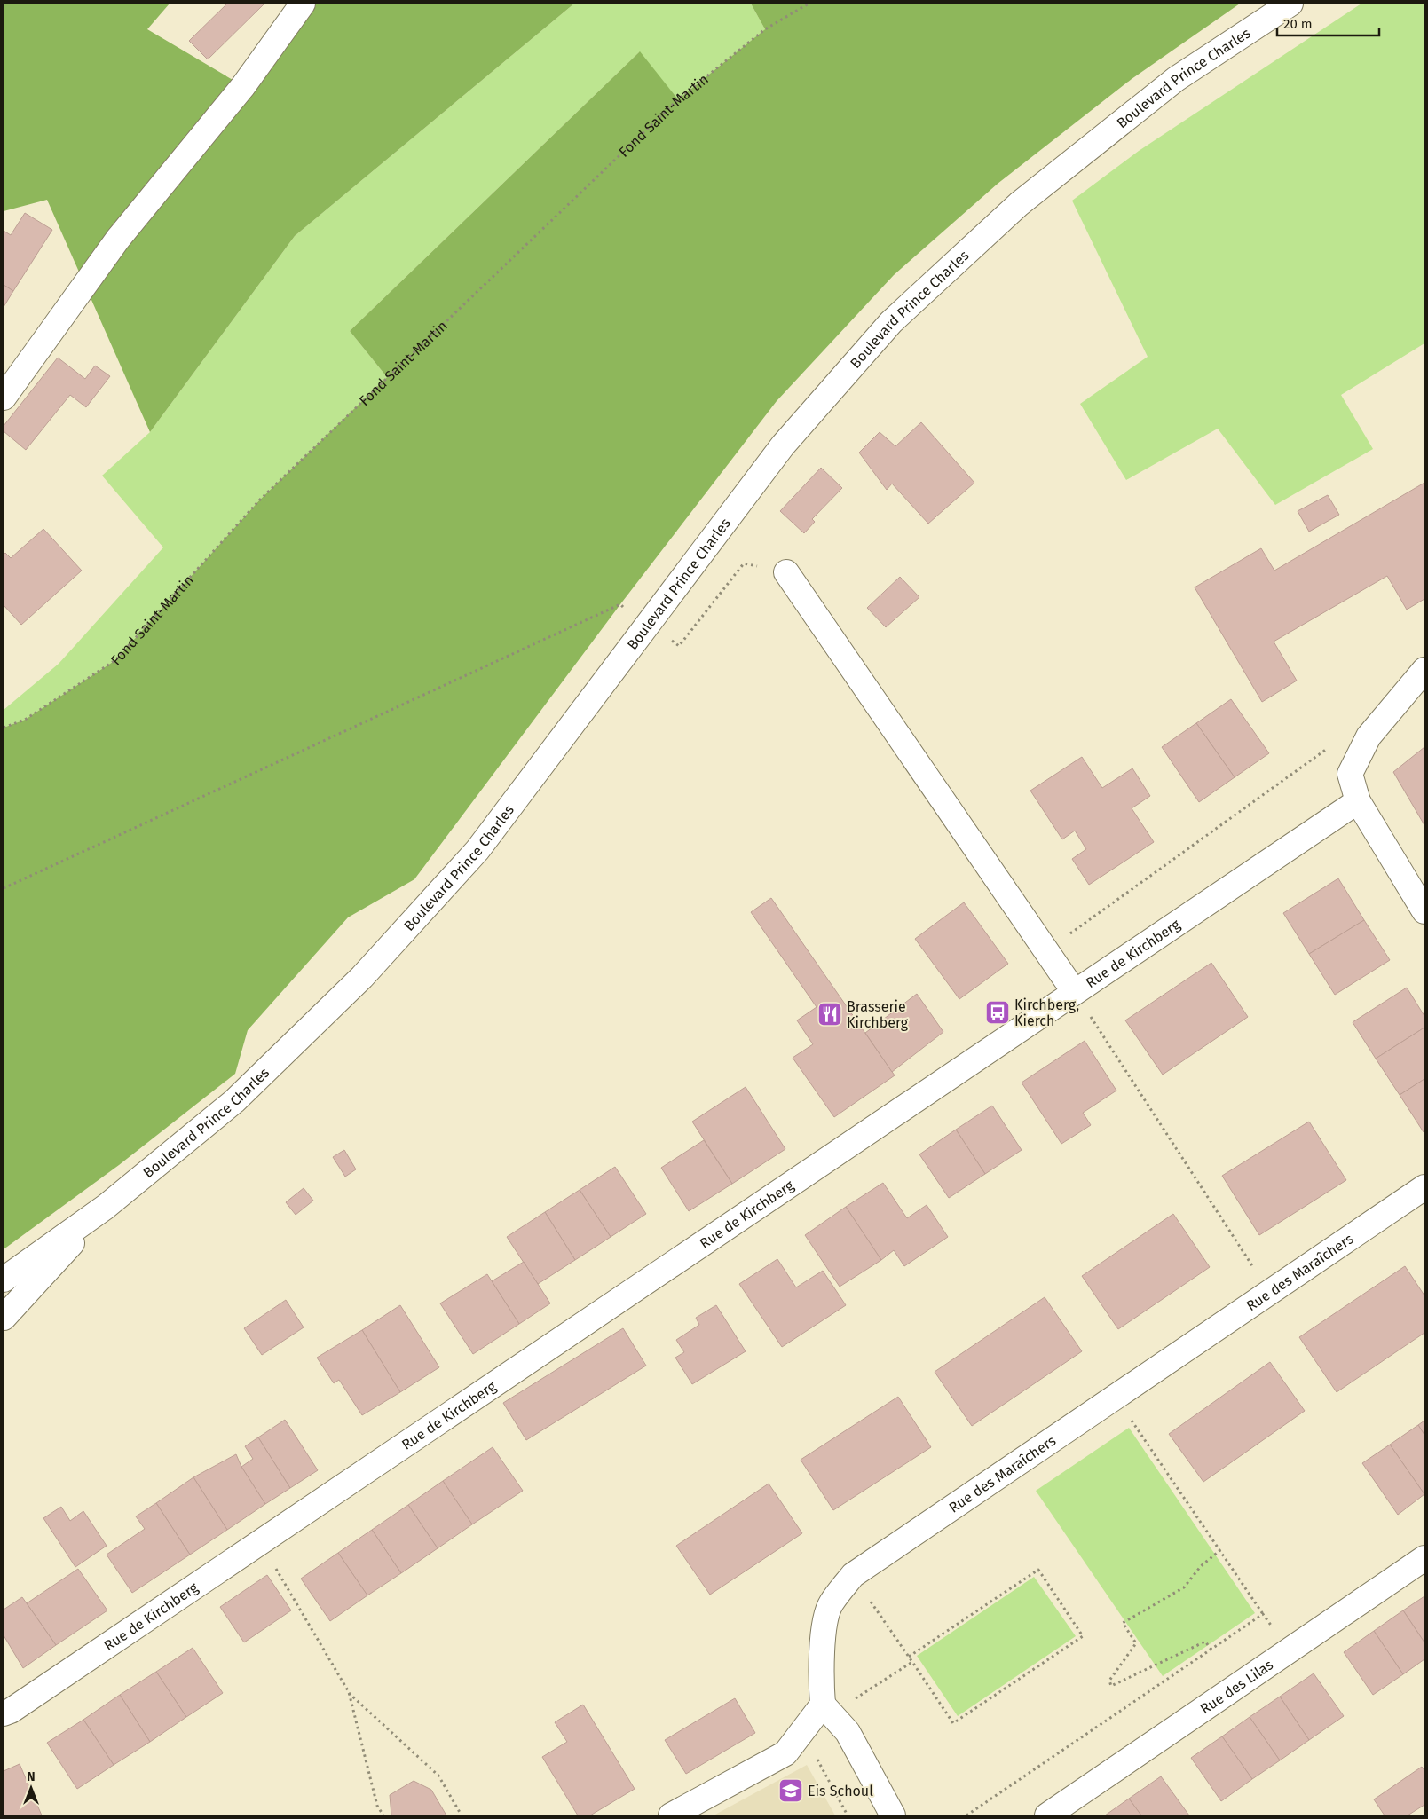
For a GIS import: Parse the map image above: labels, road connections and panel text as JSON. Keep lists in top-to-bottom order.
{
  "streets": {
    "street": [
      "Boulevard Prince Charles",
      "Rue de Kirchberg",
      "Rue des Maraîchers",
      "Rue des Lilas"
    ],
    "path": ["Fond Saint-Martin"]
  },
  "places": {
    "bus stop": ["Kirchberg, Kierch"],
    "restaurant": ["Brasserie Kirchberg"],
    "school or university": ["Eis Schoul"]
  },
  "scale_bar": "20 m",
  "north": "top"
}
